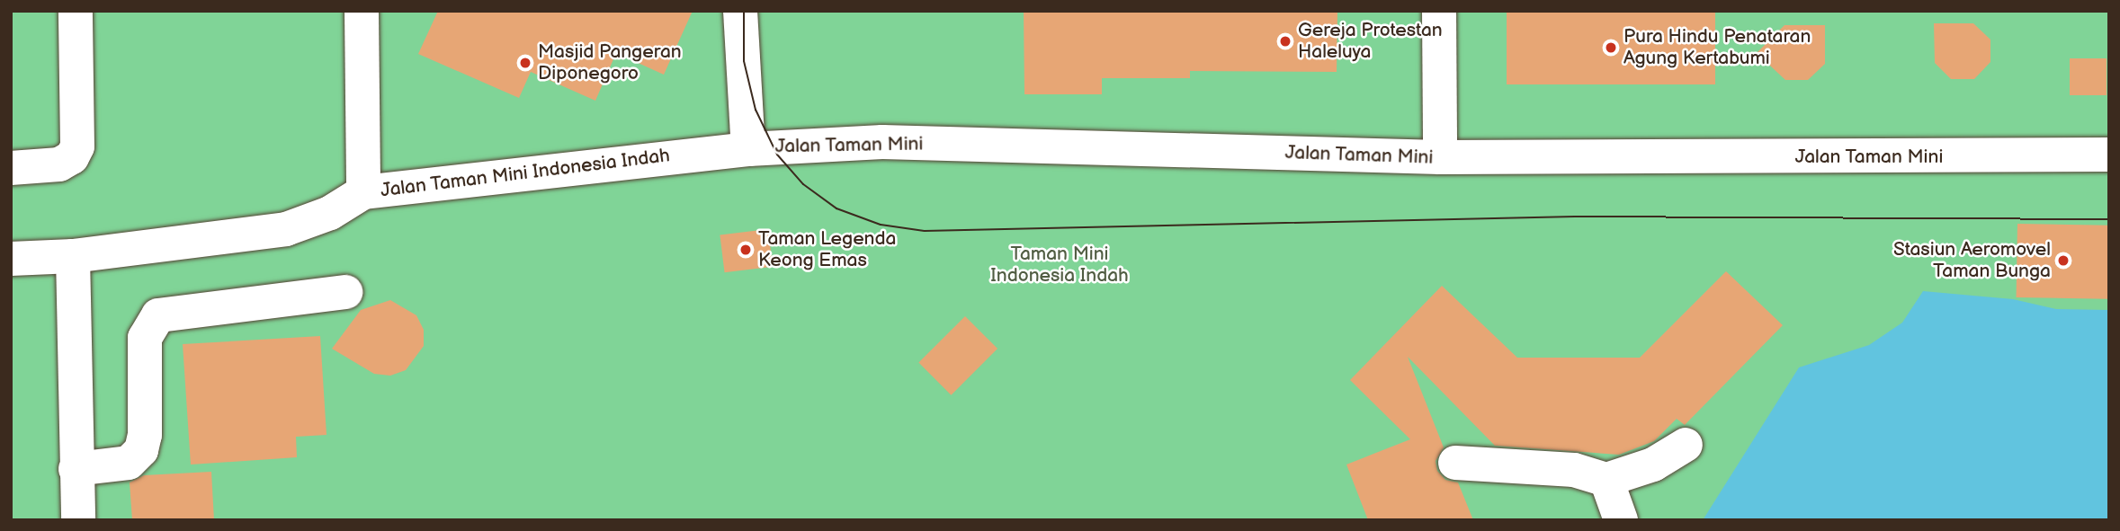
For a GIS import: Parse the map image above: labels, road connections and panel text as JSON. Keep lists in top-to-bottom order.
{
  "streets": {
    "lane": ["Jalan Taman Mini", "Jalan Taman Mini Indonesia Indah"]
  },
  "crossings": [
    ["Jalan Taman Mini", "Jalan Taman Mini Indonesia Indah"]
  ],
  "parks": ["Taman Mini Indonesia Indah"],
  "places": [
    "Gereja Protestan Haleluya",
    "Pura Hindu Penataran Agung Kertabumi",
    "Masjid Pangeran Diponegoro",
    "Taman Legenda Keong Emas",
    "Stasiun Aeromovel Taman Bunga"
  ]
}
